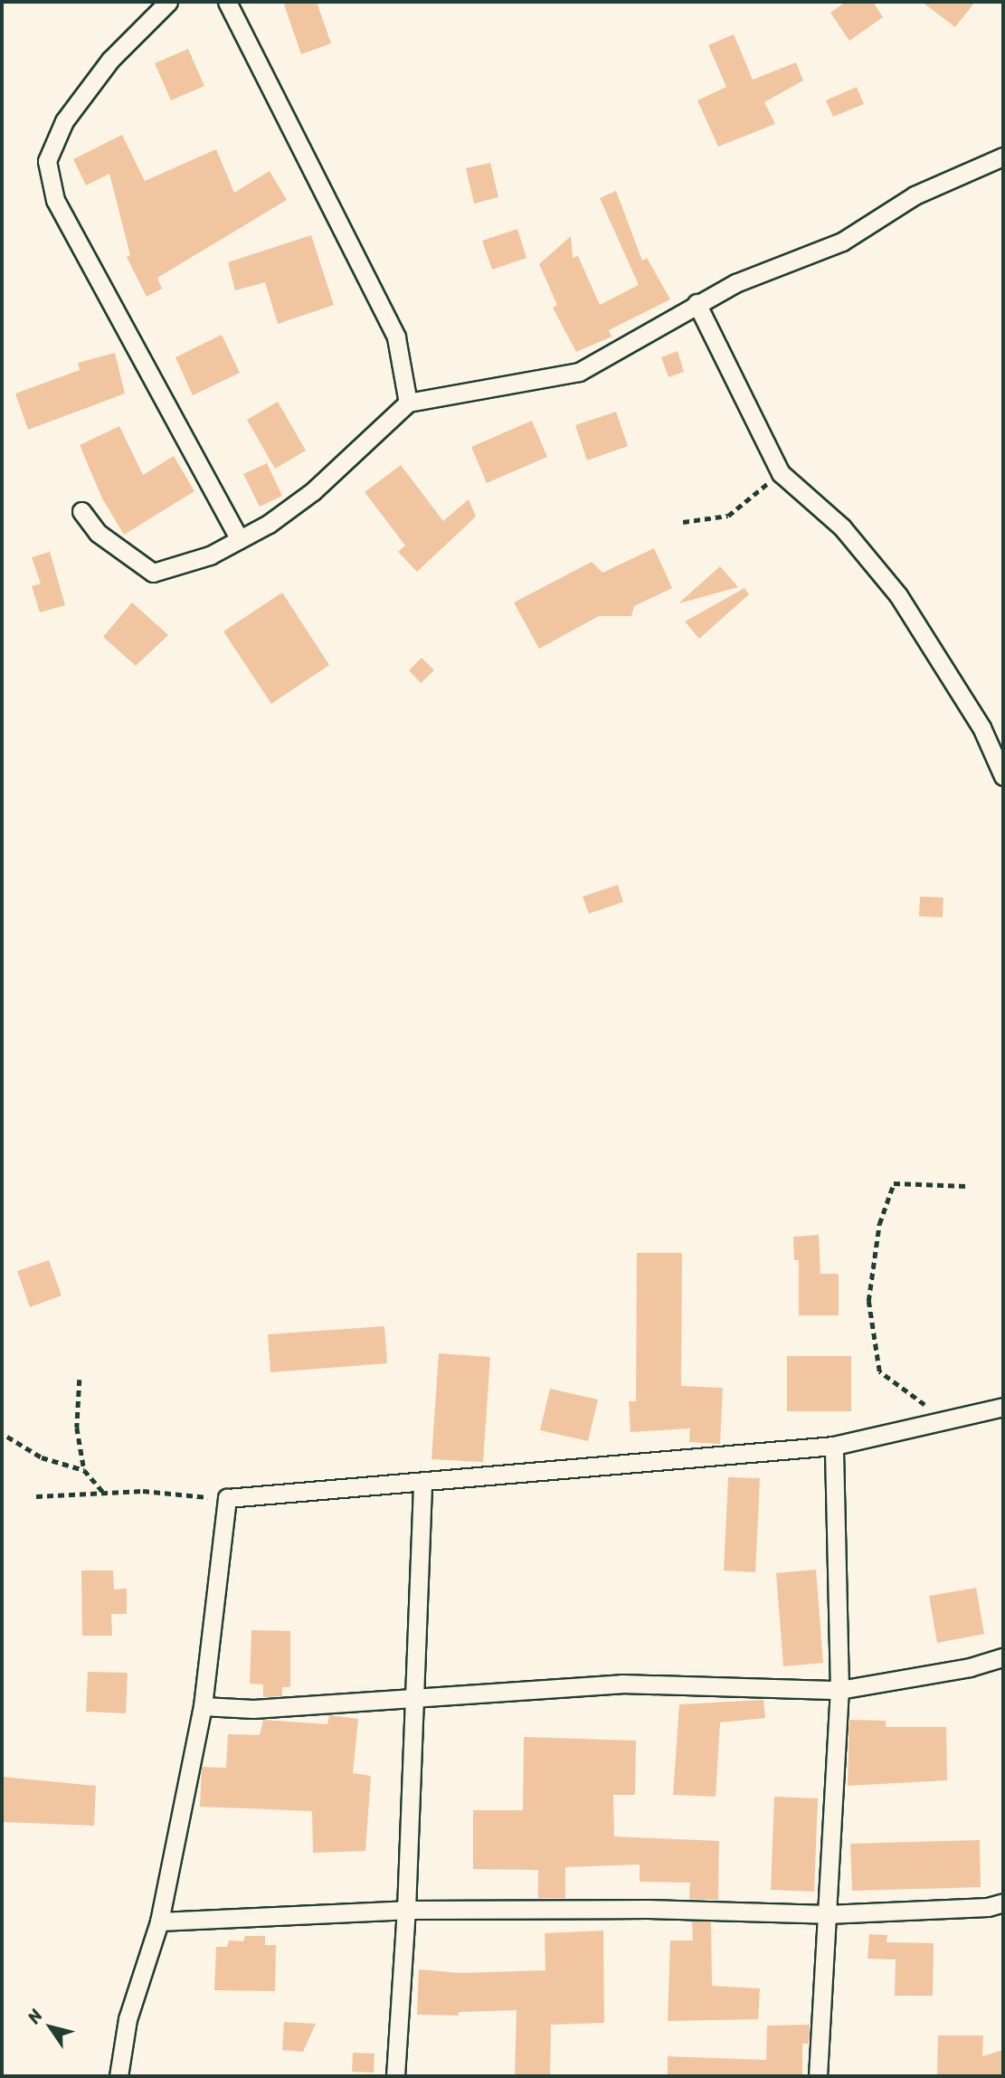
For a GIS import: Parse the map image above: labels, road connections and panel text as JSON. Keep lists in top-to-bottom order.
{
  "north": "top left"
}
